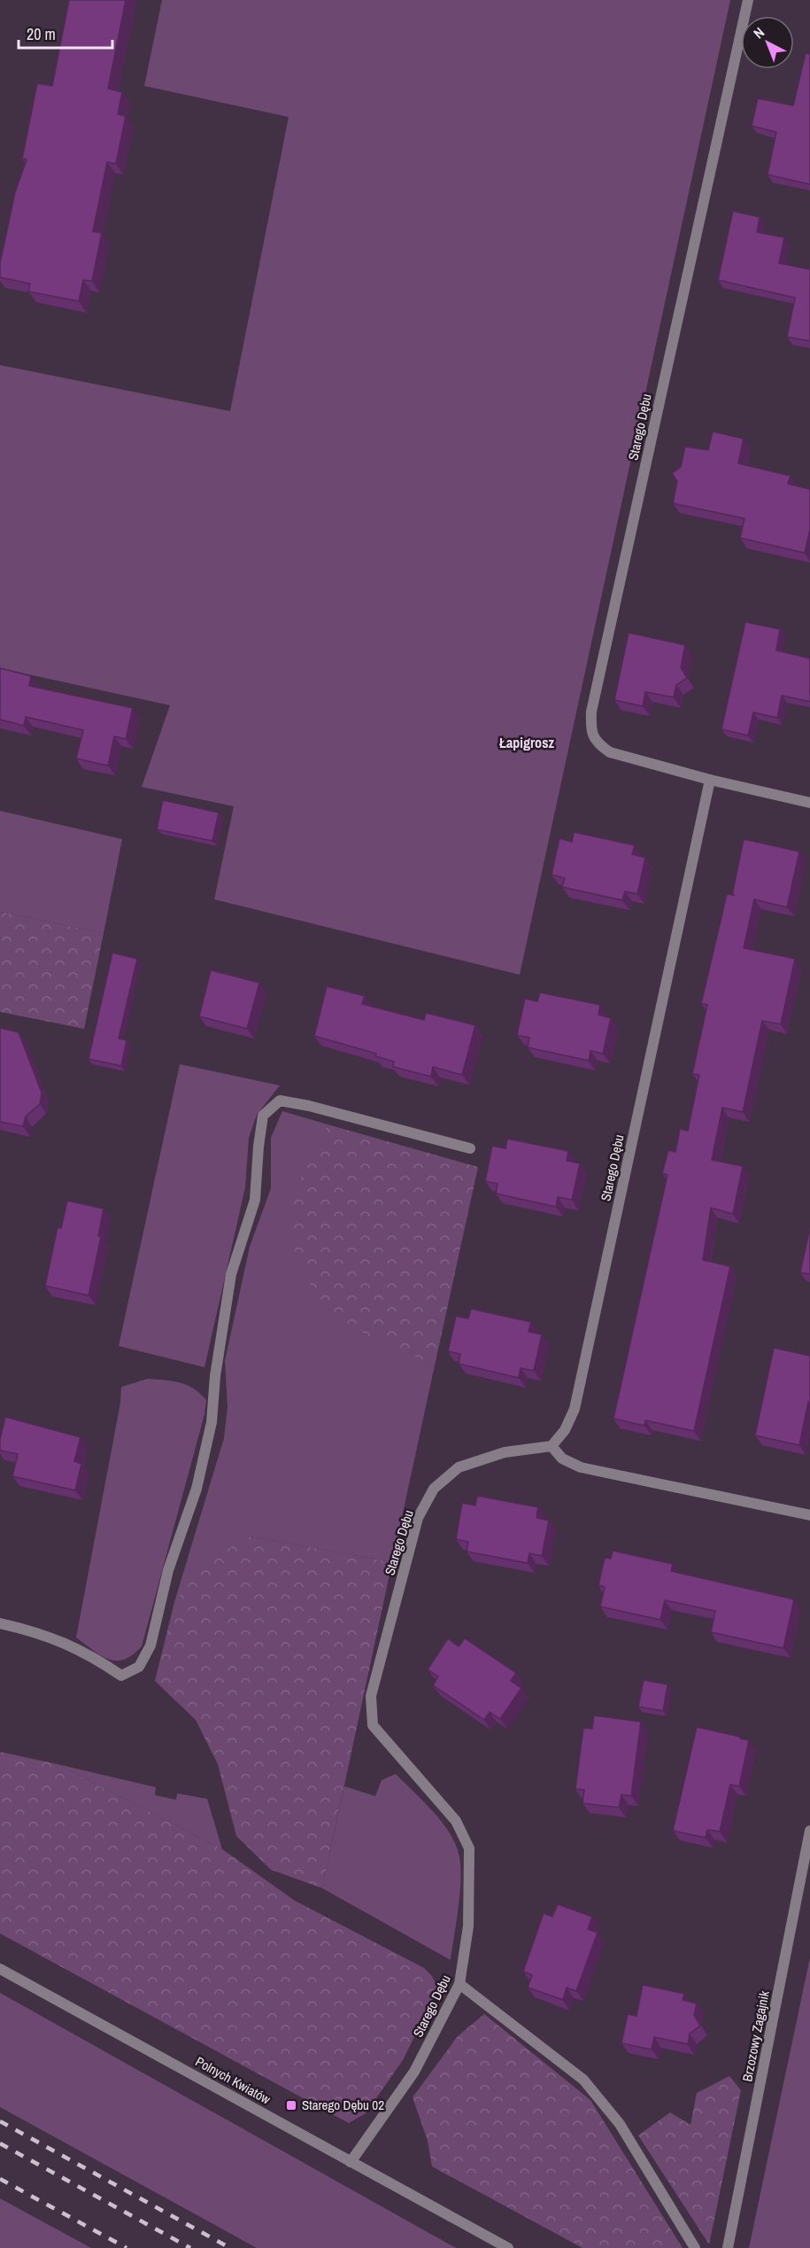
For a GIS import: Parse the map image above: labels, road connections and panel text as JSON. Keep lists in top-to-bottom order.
{
  "streets": {
    "street": ["Starego Dębu", "Brzozowy Zagajnik", "Polnych Kwiatów"]
  },
  "crossings": [
    ["Starego Dębu", "Polnych Kwiatów"]
  ],
  "districts": ["Łapigrosz"],
  "places": {
    "transit": ["Starego Dębu 02"]
  },
  "scale_bar": "20 m",
  "north": "top left"
}
